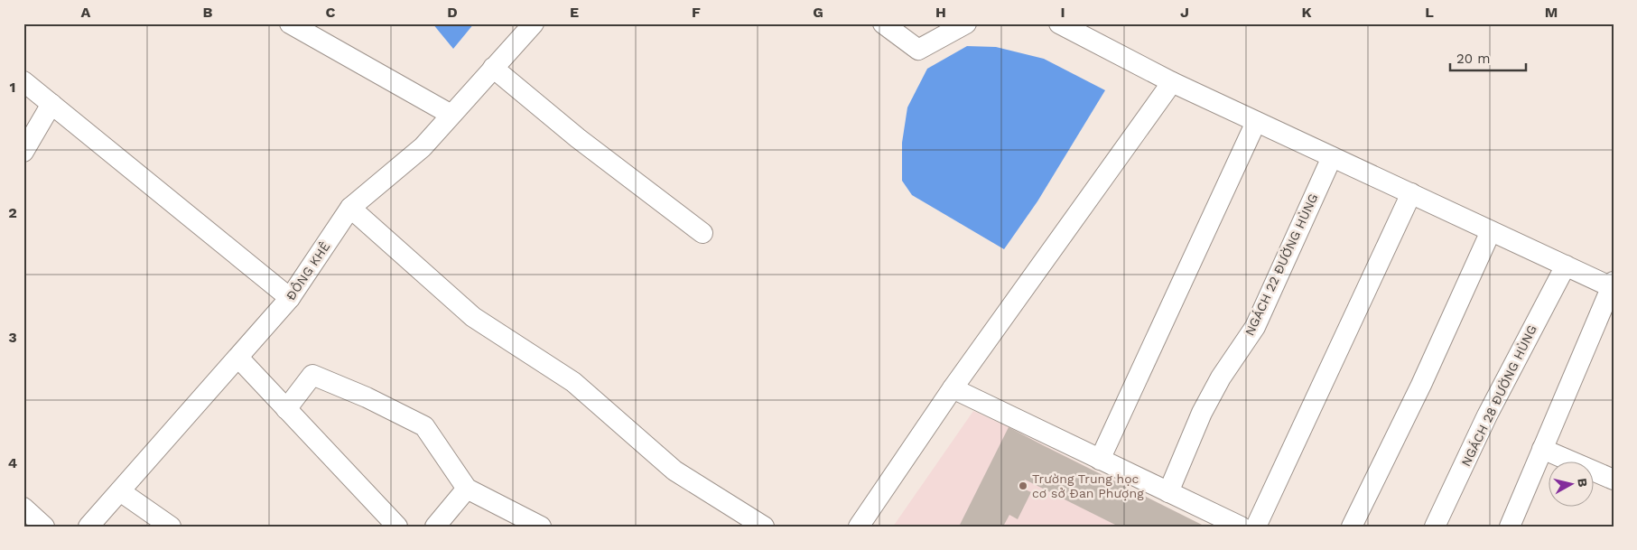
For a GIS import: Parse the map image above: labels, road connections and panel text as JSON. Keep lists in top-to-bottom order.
{
  "streets": {
    "street": ["NGÁCH 22 ĐƯỜNG HÙNG", "ĐÔNG KHÊ", "NGÁCH 28 ĐƯỜNG HÙNG"]
  },
  "places": ["Trường Trung học cơ sở Đan Phượng"],
  "scale_bar": "20 m",
  "north": "right",
  "grid": {
    "columns": [
      "A",
      "B",
      "C",
      "D",
      "E",
      "F",
      "G",
      "H",
      "I",
      "J",
      "K",
      "L",
      "M"
    ],
    "rows": [
      "1",
      "2",
      "3",
      "4"
    ]
  }
}
